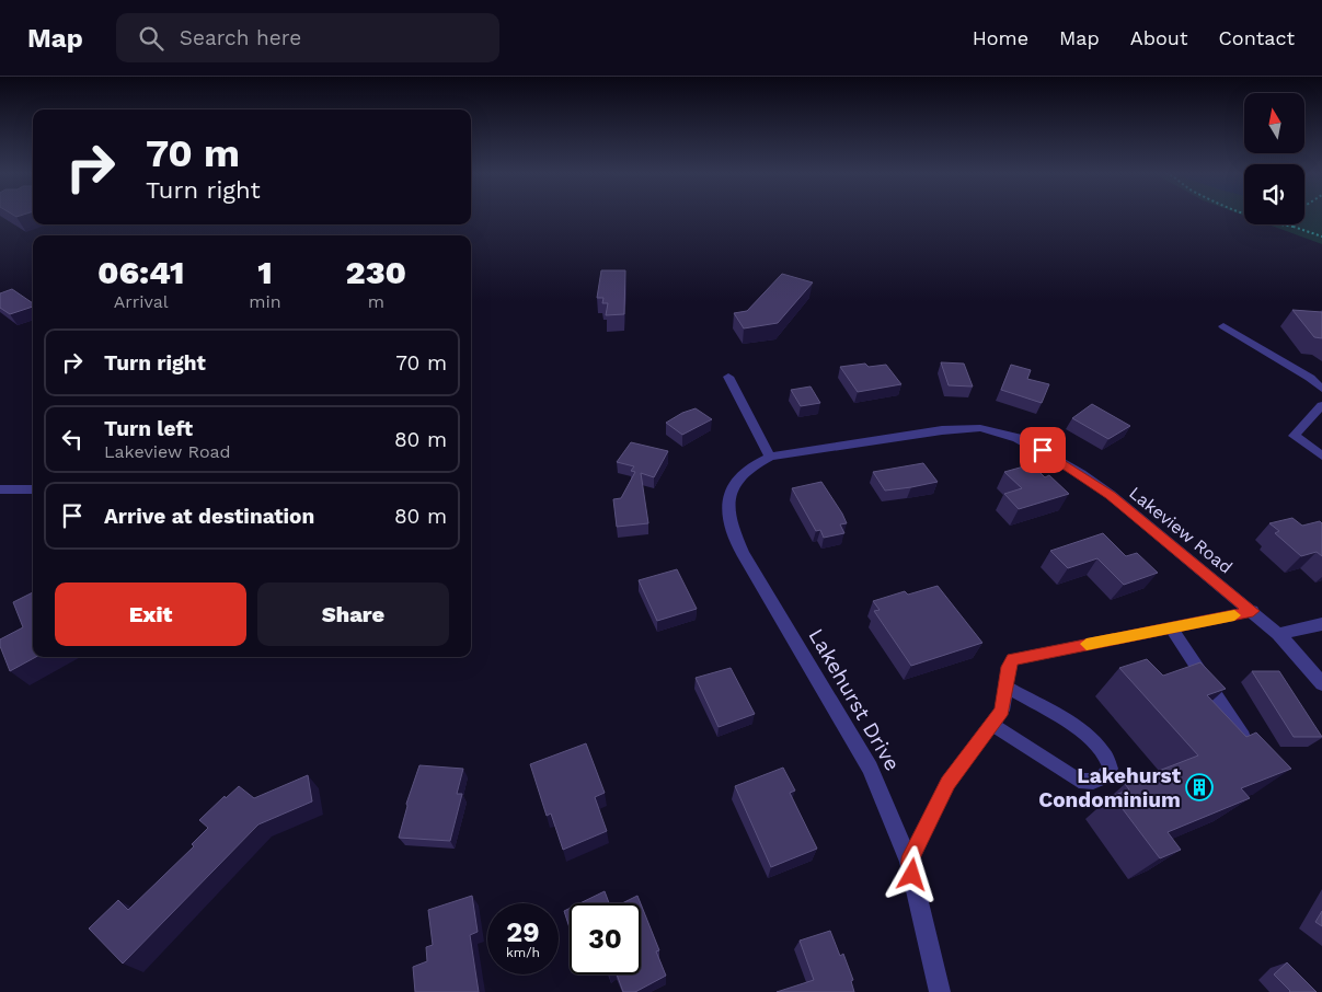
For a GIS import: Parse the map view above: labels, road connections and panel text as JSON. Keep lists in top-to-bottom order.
{
  "streets": {
    "street": ["Lakeview Road", "Lakehurst Drive"]
  },
  "crossings": [
    ["Lakeview Road", "Lakehurst Drive"]
  ],
  "places": {
    "building": ["Lakehurst Condominium"]
  },
  "north": "top",
  "page": {
    "header": "Map",
    "search": "Search here",
    "nav": [
      "Home",
      "Map",
      "About",
      "Contact"
    ],
    "turn": ["70 m", "Turn right"],
    "eta": [
      "06:41",
      "Arrival",
      "1",
      "min",
      "230",
      "m"
    ],
    "list": [
      {
        "name": "Turn right",
        "value": "70 m"
      },
      {
        "name": "Turn left",
        "note": "Lakeview Road",
        "value": "80 m"
      },
      {
        "name": "Arrive at destination",
        "value": "80 m"
      }
    ],
    "buttons": ["Exit", "Share"],
    "speed": "29 km/h",
    "limit": "30"
  }
}
